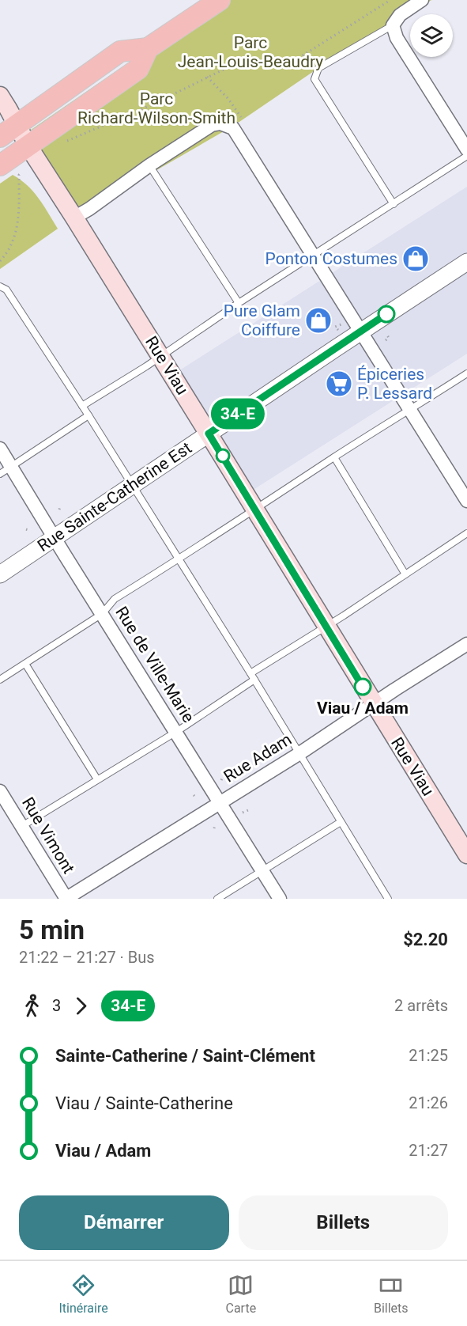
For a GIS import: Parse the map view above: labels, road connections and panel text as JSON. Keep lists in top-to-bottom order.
{
  "streets": {
    "main road": ["Rue Viau"],
    "street": [
      "Rue Sainte-Catherine Est",
      "Rue de Ville-Marie",
      "Rue Adam",
      "Rue Vimont"
    ]
  },
  "crossings": [
    ["Rue Viau", "Rue Sainte-Catherine Est"],
    ["Rue Viau", "Rue Adam"],
    ["Rue Sainte-Catherine Est", "Rue de Ville-Marie"],
    ["Rue de Ville-Marie", "Rue Adam"],
    ["Rue Adam", "Rue Vimont"]
  ],
  "parks": ["Parc Jean-Louis-Beaudry", "Parc Richard-Wilson-Smith"],
  "places": {
    "shop": ["Ponton Costumes", "Pure Glam Coiffure"],
    "supermarket": ["Épiceries P. Lessard"],
    "other": ["Viau / Adam"]
  },
  "lines": ["bus line 34-E"],
  "page": {
    "on_map": "34-E",
    "heading": ["5 min", "21:22 – 21:27 · Bus", "$2.20"],
    "legs": ["3", "34-E", "2 arrêts"],
    "list": [
      {
        "name": "Sainte-Catherine / Saint-Clément",
        "value": "21:25"
      },
      {
        "name": "Viau / Sainte-Catherine",
        "value": "21:26"
      },
      {
        "name": "Viau / Adam",
        "value": "21:27"
      }
    ],
    "buttons": ["Démarrer", "Billets"],
    "tabs": ["Itinéraire", "Carte", "Billets"]
  }
}
